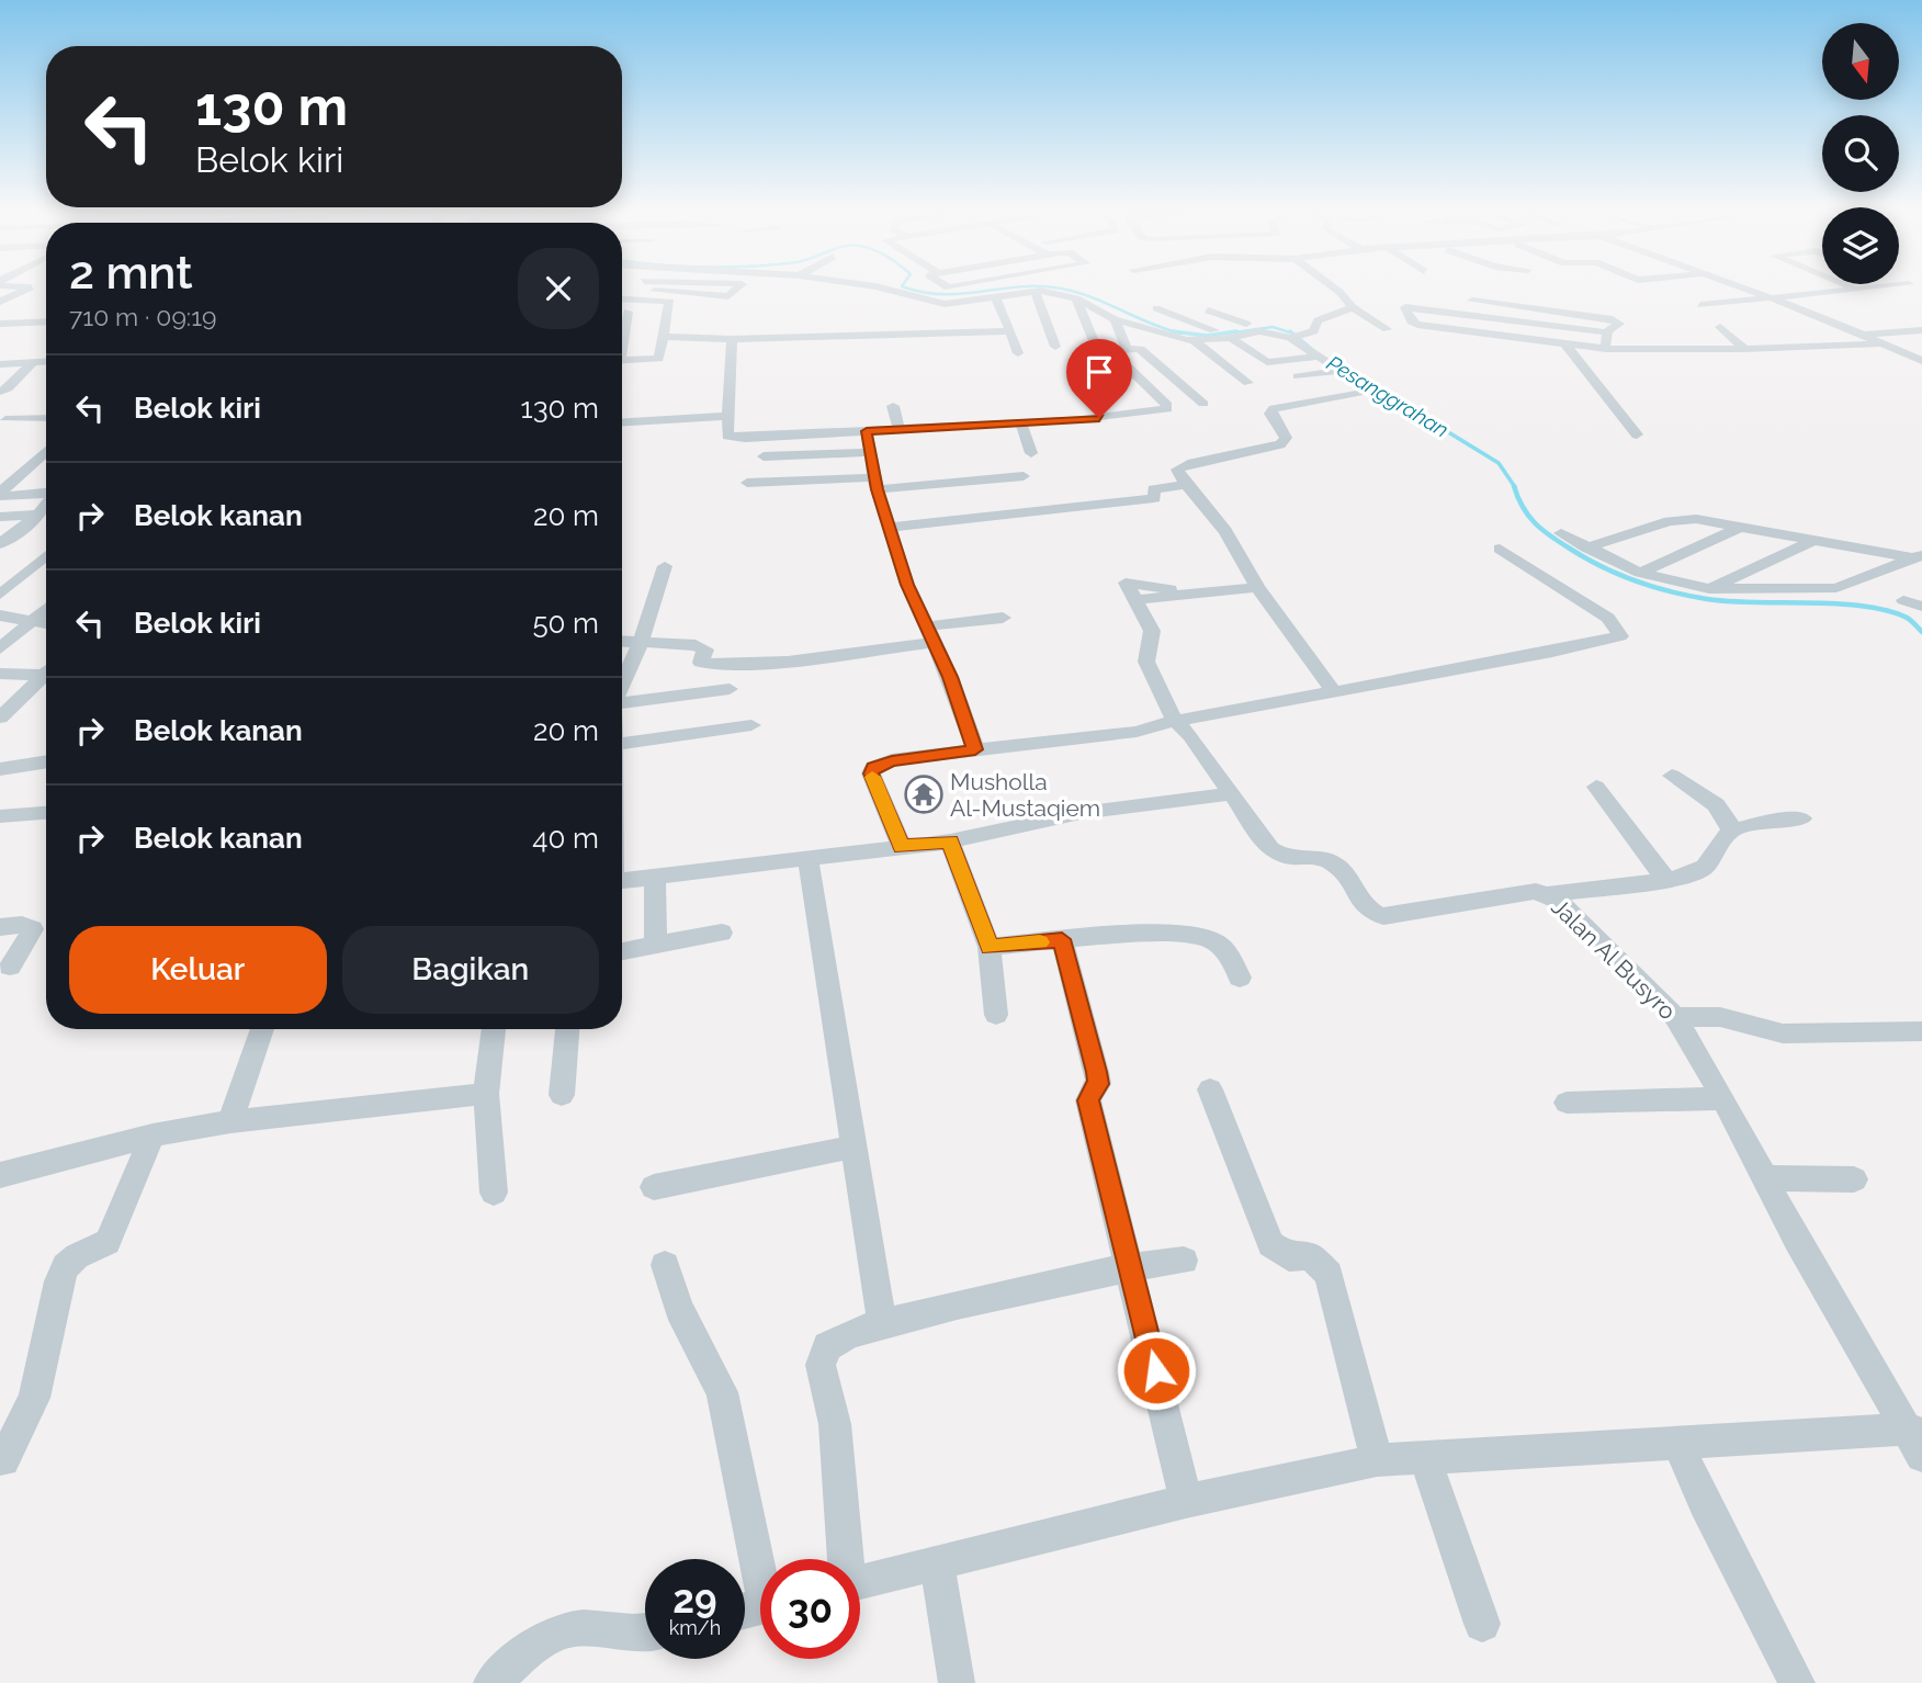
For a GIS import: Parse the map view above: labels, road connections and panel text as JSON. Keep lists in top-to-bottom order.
{
  "streets": {
    "street": ["Jalan Al Busyro"]
  },
  "water": ["Pesanggrahan"],
  "places": {
    "temple": ["Musholla Al-Mustaqiem"]
  },
  "north": "bottom",
  "page": {
    "turn": ["130 m", "Belok kiri"],
    "heading": ["2 mnt", "710 m · 09:19"],
    "list": [
      {
        "name": "Belok kiri",
        "value": "130 m"
      },
      {
        "name": "Belok kanan",
        "value": "20 m"
      },
      {
        "name": "Belok kiri",
        "value": "50 m"
      },
      {
        "name": "Belok kanan",
        "value": "20 m"
      },
      {
        "name": "Belok kanan",
        "value": "40 m"
      }
    ],
    "buttons": ["Keluar", "Bagikan"],
    "speed": "29 km/h",
    "limit": "30"
  }
}
